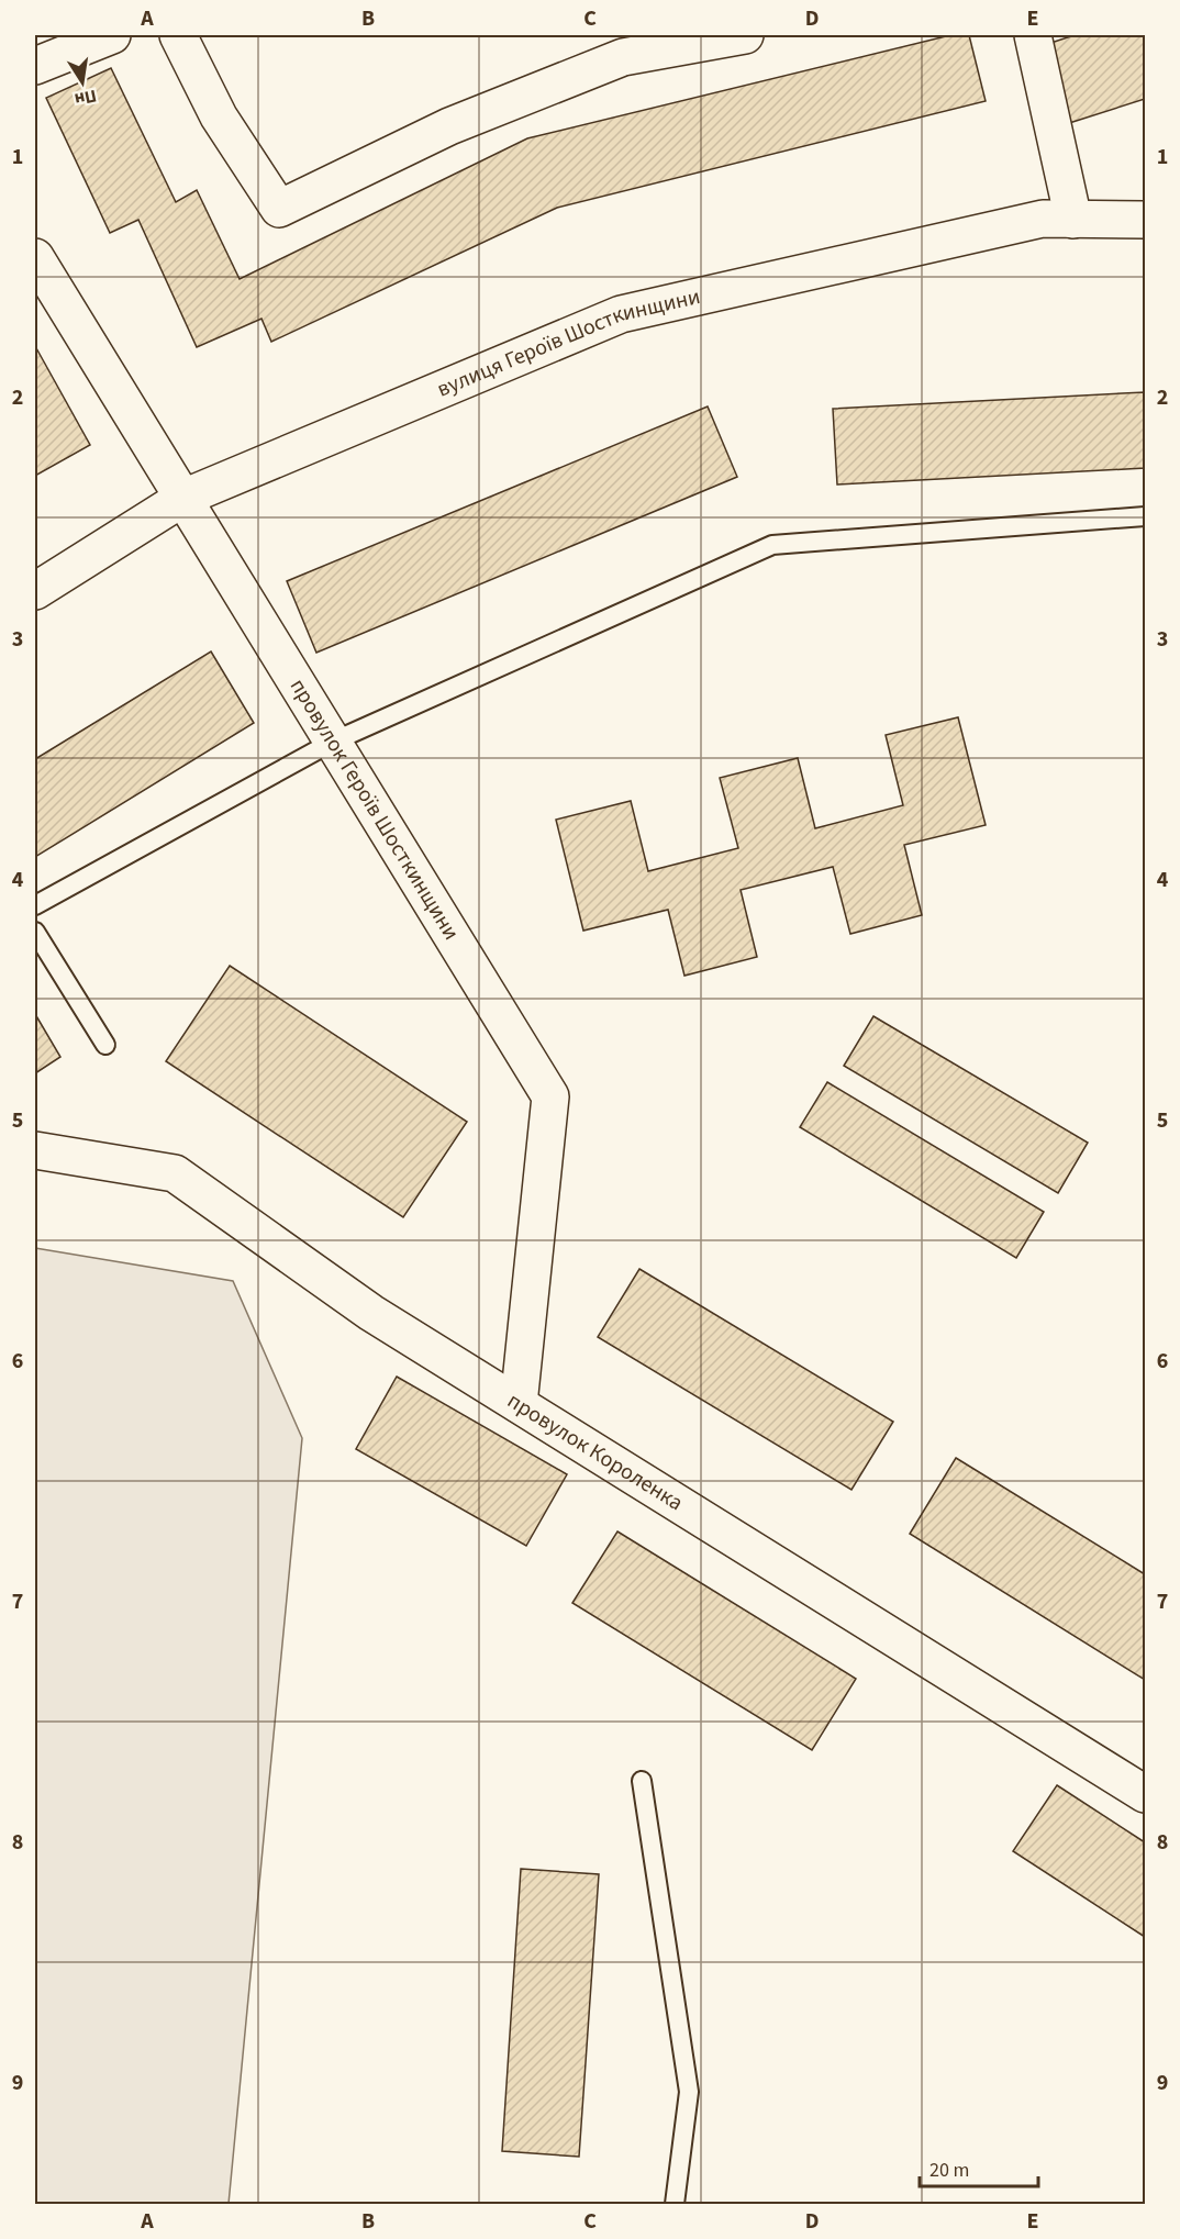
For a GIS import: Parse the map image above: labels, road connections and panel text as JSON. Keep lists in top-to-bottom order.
{
  "streets": {
    "street": ["вулиця Героїв Шосткинщини", "провулок Героїв Шосткинщини", "провулок Короленка"]
  },
  "crossings": [
    ["вулиця Героїв Шосткинщини", "провулок Героїв Шосткинщини"],
    ["провулок Героїв Шосткинщини", "провулок Короленка"]
  ],
  "scale_bar": "20 m",
  "north": "bottom",
  "grid": {
    "columns": [
      "A",
      "B",
      "C",
      "D",
      "E"
    ],
    "rows": [
      "1",
      "2",
      "3",
      "4",
      "5",
      "6",
      "7",
      "8",
      "9"
    ]
  }
}
